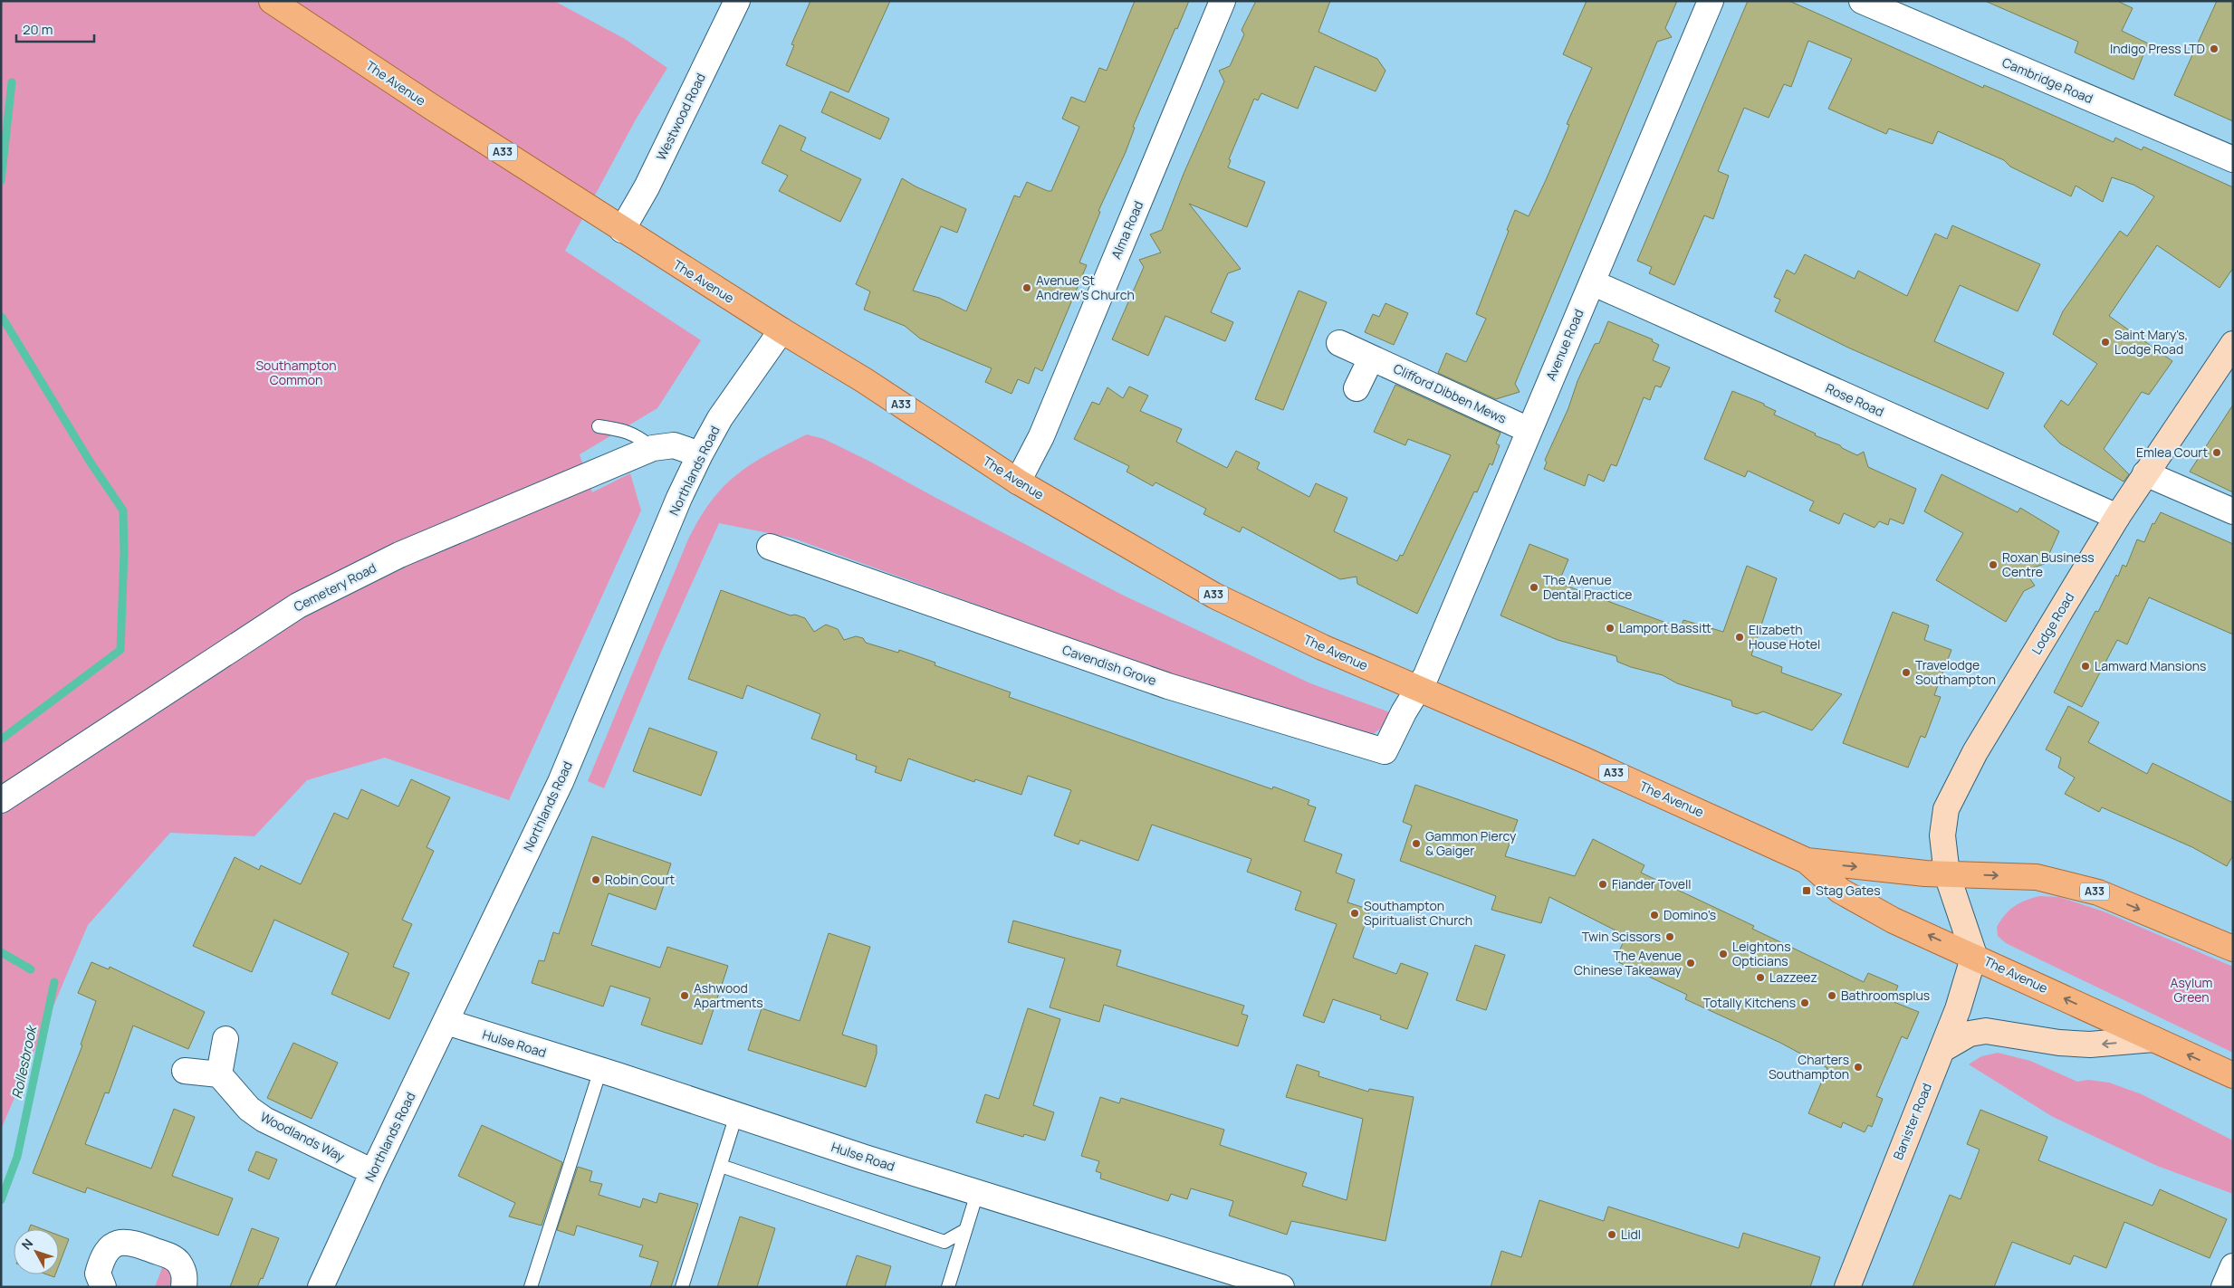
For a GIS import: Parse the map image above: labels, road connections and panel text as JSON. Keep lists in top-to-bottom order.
{
  "streets": {
    "main road": ["The Avenue", "A33"],
    "street": [
      "Cambridge Road",
      "Westwood Road",
      "Alma Road",
      "Avenue Road",
      "Clifford Dibben Mews",
      "Rose Road",
      "Northlands Road",
      "Cemetery Road",
      "Lodge Road",
      "Cavendish Grove",
      "Hulse Road",
      "Banister Road",
      "Woodlands Way"
    ]
  },
  "crossings": [
    ["The Avenue", "Westwood Road"],
    ["The Avenue", "Alma Road"],
    ["The Avenue", "Avenue Road"],
    ["The Avenue", "Northlands Road"],
    ["The Avenue", "Lodge Road"],
    ["The Avenue", "Cavendish Grove"],
    ["The Avenue", "Banister Road"],
    ["Avenue Road", "Clifford Dibben Mews"],
    ["Avenue Road", "Rose Road"],
    ["Avenue Road", "Cavendish Grove"],
    ["Rose Road", "Lodge Road"],
    ["Northlands Road", "Cemetery Road"],
    ["Northlands Road", "Hulse Road"],
    ["Northlands Road", "Woodlands Way"],
    ["Lodge Road", "Banister Road"]
  ],
  "water": ["Rollesbrook"],
  "parks": ["Southampton Common", "Asylum Green"],
  "places": {
    "other": [
      "Indigo Press LTD",
      "Avenue St Andrew's Church",
      "Saint Mary's, Lodge Road",
      "Emlea Court",
      "Roxan Business Centre",
      "The Avenue Dental Practice",
      "Lamport Bassitt",
      "Elizabeth House Hotel",
      "Lamward Mansions",
      "Travelodge Southampton",
      "Gammon Piercy & Gaiger",
      "Robin Court",
      "Fiander Tovell",
      "Southampton Spiritualist Church",
      "Domino's",
      "Twin Scissors",
      "Leightons Opticians",
      "The Avenue Chinese Takeaway",
      "Lazzeez",
      "Ashwood Apartments",
      "Bathroomsplus",
      "Totally Kitchens",
      "Charters Southampton",
      "Lidl"
    ],
    "transit": ["Stag Gates"]
  },
  "scale_bar": "20 m",
  "north": "top left"
}
